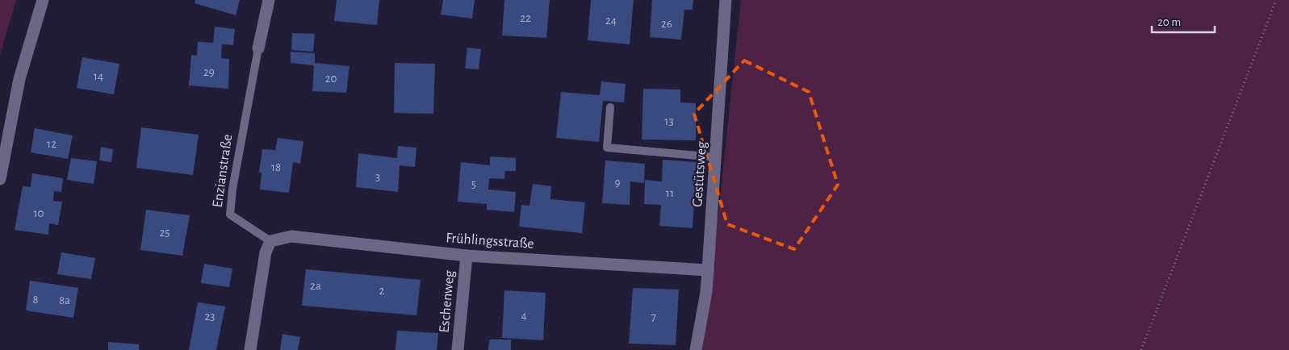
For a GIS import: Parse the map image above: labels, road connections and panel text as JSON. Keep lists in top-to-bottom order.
{
  "streets": {
    "street": [
      "Enzianstraße",
      "Gestütsweg",
      "Frühlingsstraße",
      "Eschenweg"
    ]
  },
  "crossings": [
    ["Enzianstraße", "Frühlingsstraße"],
    ["Gestütsweg", "Frühlingsstraße"],
    ["Frühlingsstraße", "Eschenweg"]
  ],
  "house_numbers": [
    "22",
    "24",
    "26",
    "29",
    "14",
    "20",
    "13",
    "12",
    "18",
    "3",
    "9",
    "5",
    "11",
    "10",
    "25",
    "2a",
    "2",
    "8",
    "8a",
    "4",
    "23",
    "7"
  ],
  "scale_bar": "20 m"
}
